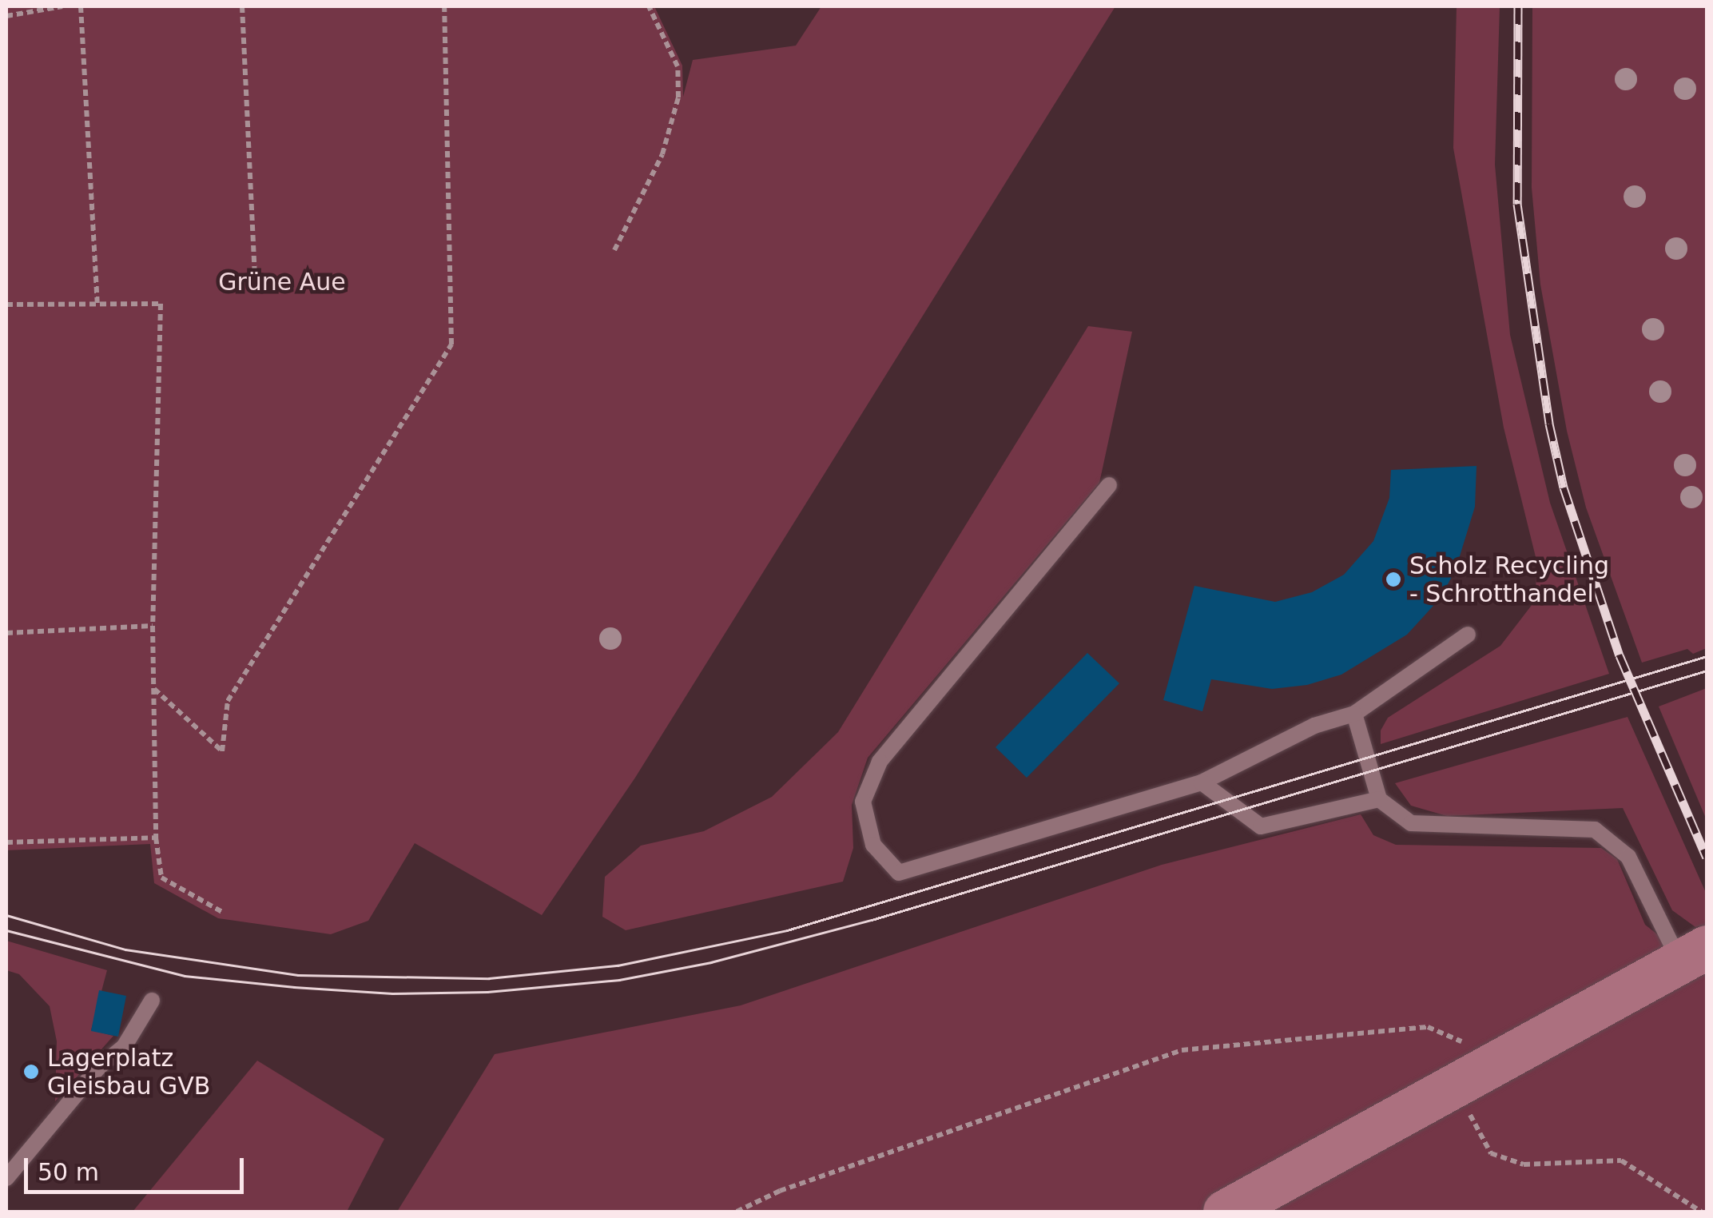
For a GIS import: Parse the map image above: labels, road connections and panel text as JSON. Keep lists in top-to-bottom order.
{
  "parks": ["Grüne Aue"],
  "places": ["Scholz Recycling - Schrotthandel", "Lagerplatz Gleisbau GVB"],
  "scale_bar": "50 m"
}
